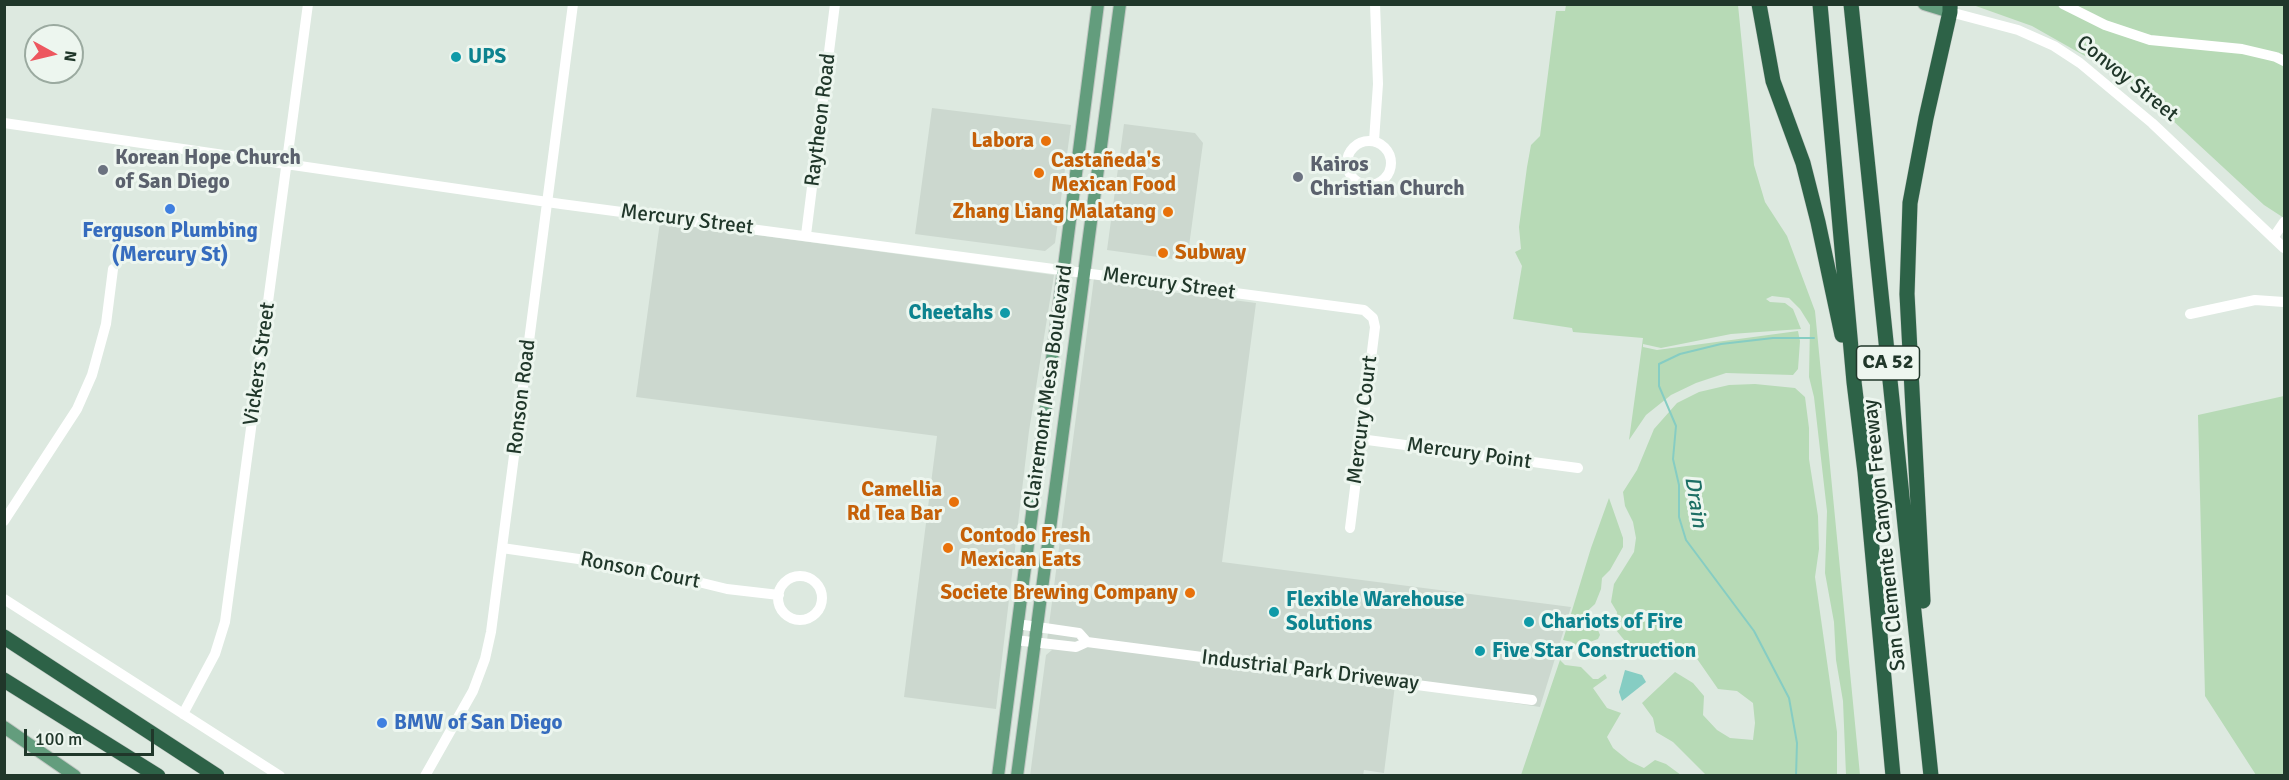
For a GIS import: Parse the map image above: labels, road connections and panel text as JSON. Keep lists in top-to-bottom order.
{
  "streets": {
    "highway": ["CA 52", "San Clemente Canyon Freeway"],
    "main road": ["Convoy Street", "Clairemont Mesa Boulevard"],
    "street": [
      "Raytheon Road",
      "Mercury Street",
      "Vickers Street",
      "Ronson Road",
      "Mercury Court",
      "Mercury Point",
      "Ronson Court",
      "Industrial Park Driveway"
    ]
  },
  "crossings": [
    ["Raytheon Road", "Mercury Street"],
    ["Mercury Street", "Vickers Street"],
    ["Mercury Street", "Clairemont Mesa Boulevard"],
    ["Mercury Street", "Ronson Road"],
    ["Mercury Street", "Mercury Court"],
    ["Clairemont Mesa Boulevard", "Industrial Park Driveway"],
    ["Ronson Road", "Ronson Court"],
    ["Mercury Court", "Mercury Point"]
  ],
  "water": ["Drain"],
  "places": [
    "UPS",
    "Labora",
    "Korean Hope Church of San Diego",
    "Castañeda's Mexican Food",
    "Kairos Christian Church",
    "Ferguson Plumbing (Mercury St)",
    "Zhang Liang Malatang",
    "Subway",
    "Cheetahs",
    "Camellia Rd Tea Bar",
    "Contodo Fresh Mexican Eats",
    "Societe Brewing Company",
    "Flexible Warehouse Solutions",
    "Chariots of Fire",
    "Five Star Construction",
    "BMW of San Diego"
  ],
  "scale_bar": "100 m",
  "north": "right"
}
